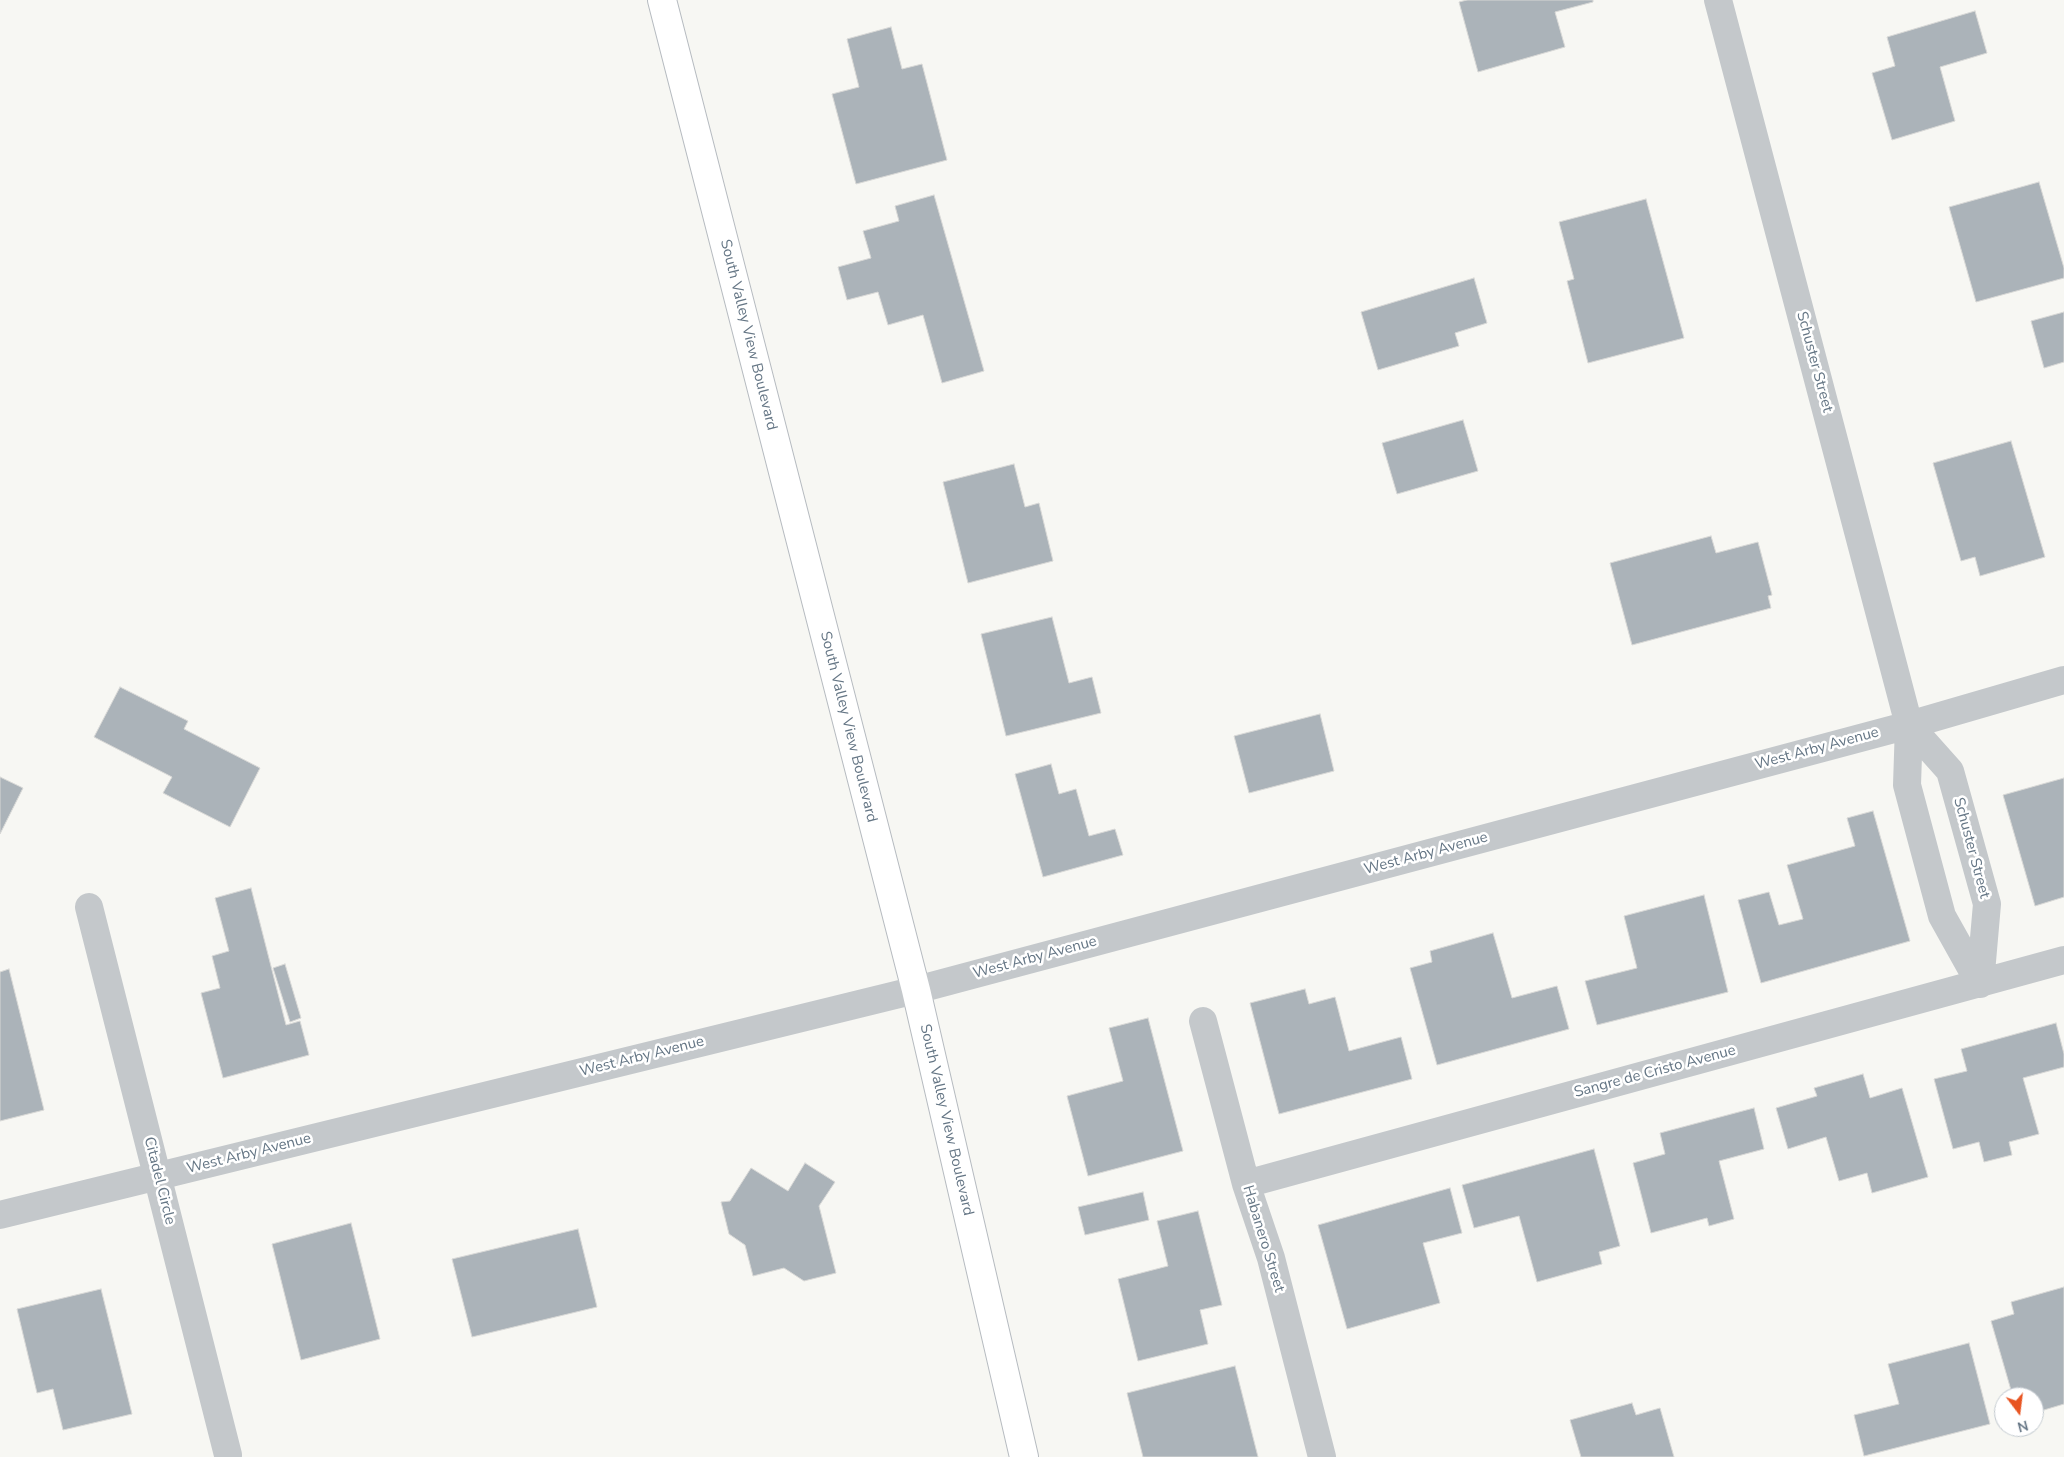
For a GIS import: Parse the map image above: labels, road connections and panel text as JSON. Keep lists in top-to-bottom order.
{
  "streets": {
    "main road": ["South Valley View Boulevard"],
    "street": [
      "Schuster Street",
      "West Arby Avenue",
      "Sangre de Cristo Avenue",
      "Citadel Circle",
      "Habanero Street"
    ]
  },
  "crossings": [
    ["South Valley View Boulevard", "West Arby Avenue"],
    ["Schuster Street", "West Arby Avenue"],
    ["Schuster Street", "Sangre de Cristo Avenue"],
    ["West Arby Avenue", "Citadel Circle"],
    ["Sangre de Cristo Avenue", "Habanero Street"]
  ],
  "north": "bottom"
}
